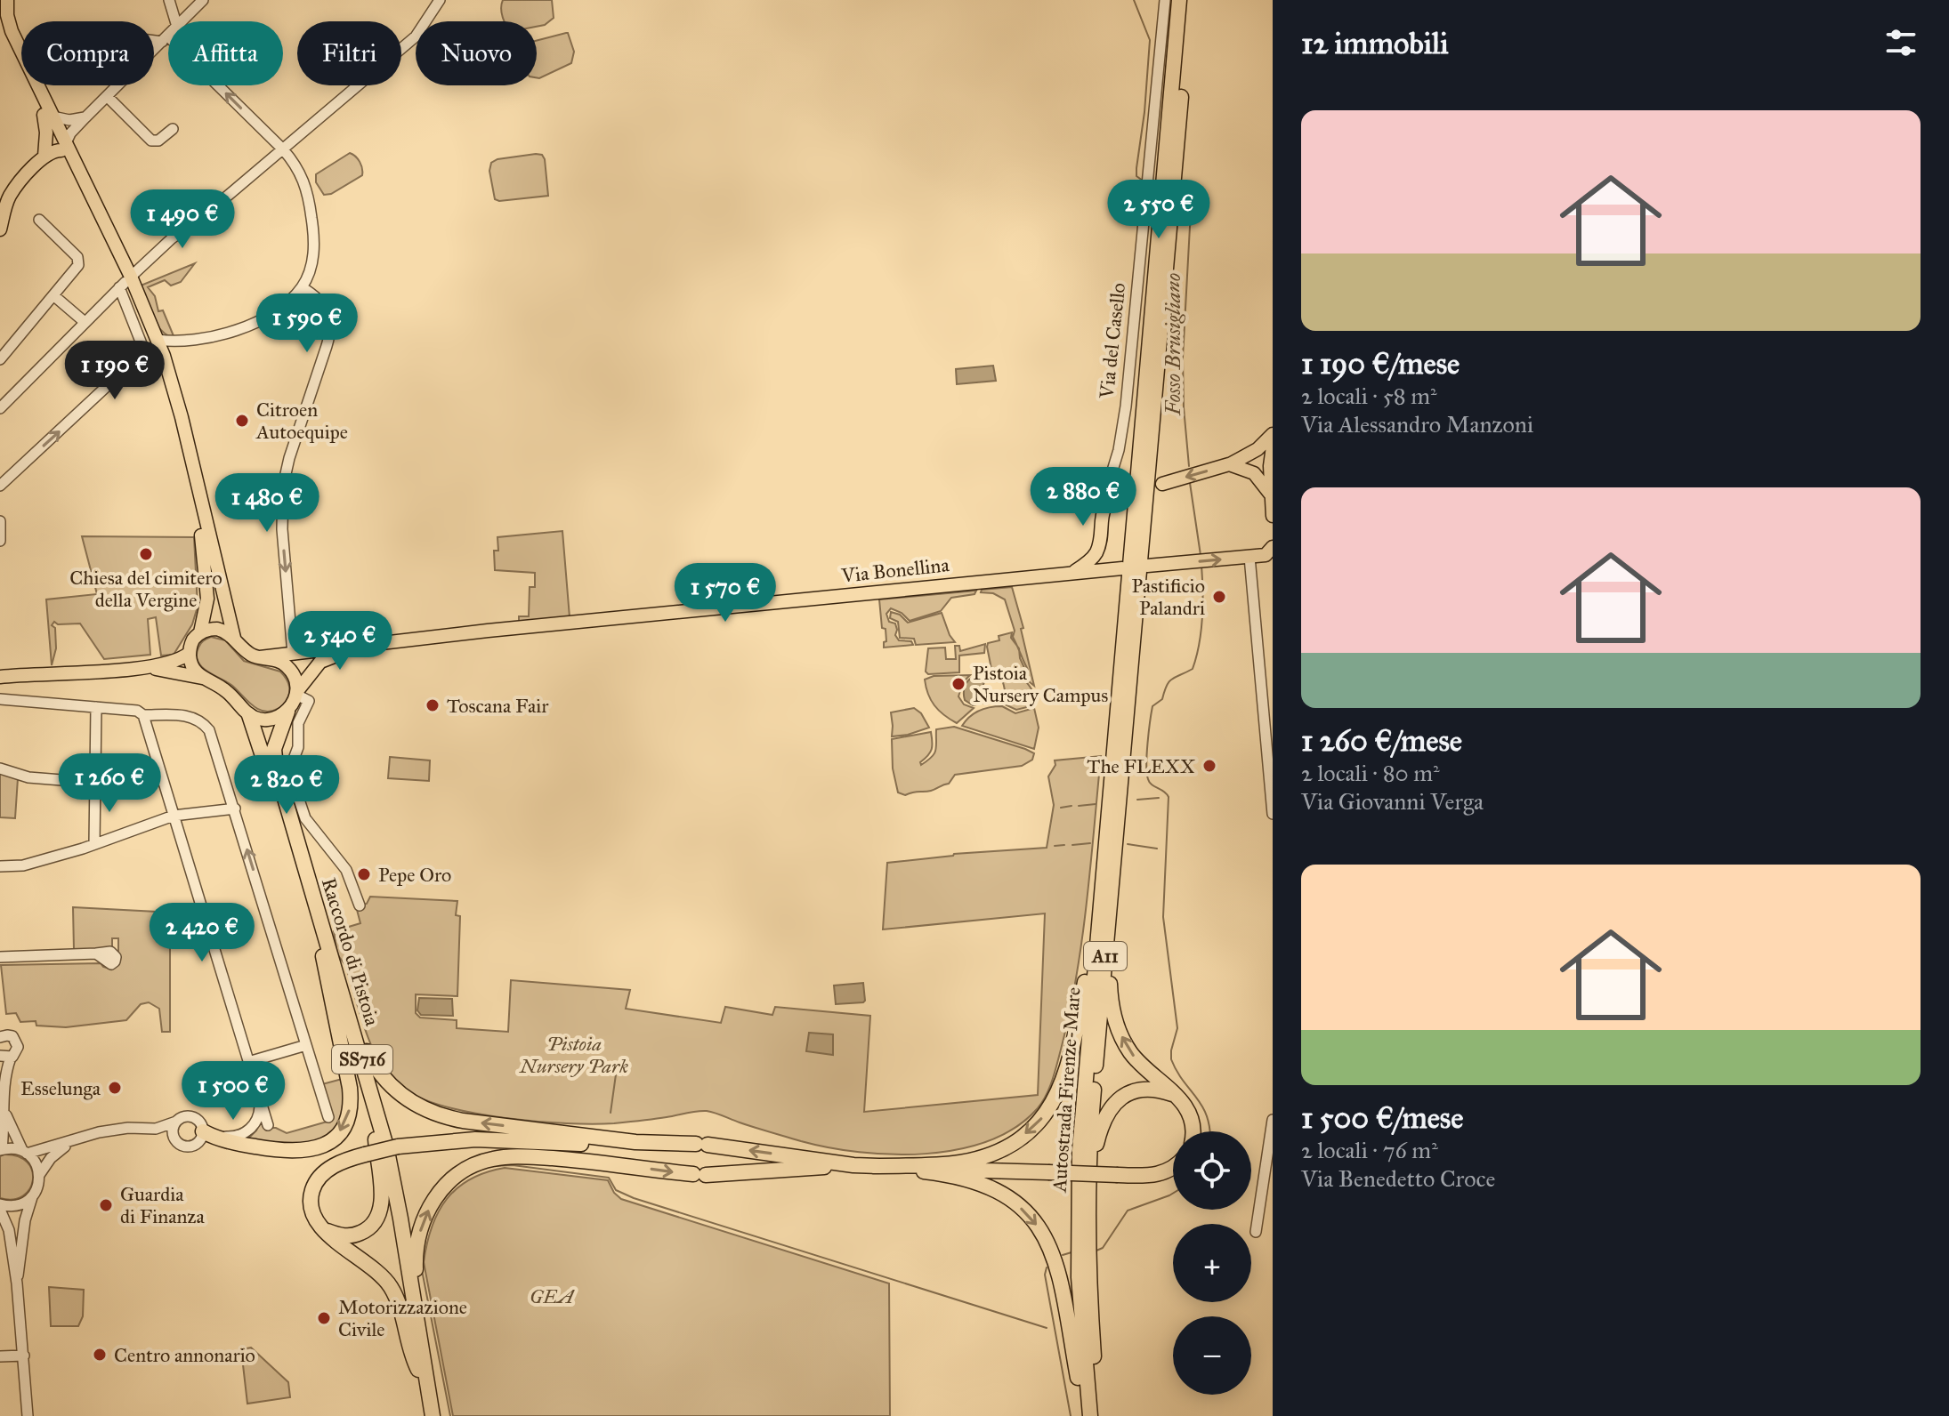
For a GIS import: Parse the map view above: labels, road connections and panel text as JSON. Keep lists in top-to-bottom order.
{
  "streets": {
    "highway": [
      "Raccordo di Pistoia",
      "A11",
      "SS716",
      "Autostrada Firenze-Mare"
    ],
    "main road": ["Via del Casello", "Via Bonellina"]
  },
  "crossings": [
    ["Via del Casello", "Via Bonellina"],
    ["Via Bonellina", "Raccordo di Pistoia"]
  ],
  "water": ["Fosso Brusigliano"],
  "parks": ["Pistoia Nursery Park", "GEA"],
  "places": [
    "Citroen Autoequipe",
    "Chiesa del cimitero della Vergine",
    "Pastificio Palandri",
    "Pistoia Nursery Campus",
    "Toscana Fair",
    "The FLEXX",
    "Pepe Oro",
    "Esselunga",
    "Guardia di Finanza",
    "Motorizzazione Civile",
    "Centro annonario"
  ],
  "page": {
    "heading": "12 immobili",
    "chip": [
      "Compra",
      "Affitta",
      "Filtri",
      "Nuovo"
    ],
    "list": [
      {
        "name": "1 190 €/mese",
        "note": "2 locali · 58 m² · Via Alessandro Manzoni"
      },
      {
        "name": "1 260 €/mese",
        "note": "2 locali · 80 m² · Via Giovanni Verga"
      },
      {
        "name": "1 500 €/mese",
        "note": "2 locali · 76 m² · Via Benedetto Croce"
      }
    ],
    "price": [
      "2 550 €",
      "1 490 €",
      "1 590 €",
      "1 190 €",
      "2 880 €",
      "1 480 €",
      "1 570 €",
      "2 540 €",
      "1 260 €",
      "2 820 €",
      "2 420 €",
      "1 500 €"
    ],
    "map_buttons": ["+", "−"]
  }
}
